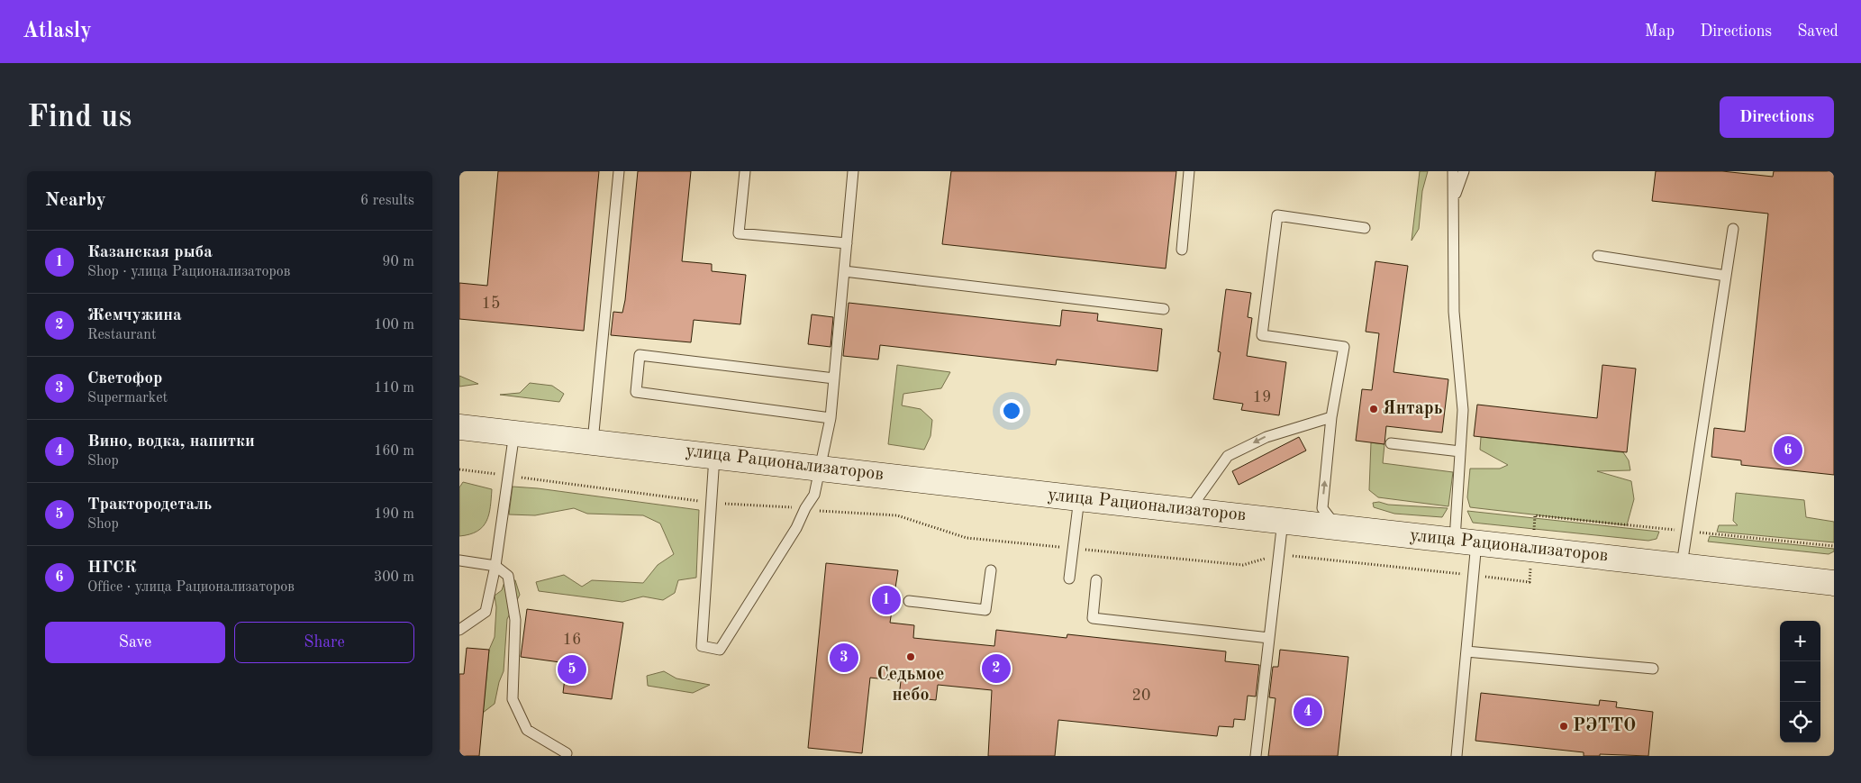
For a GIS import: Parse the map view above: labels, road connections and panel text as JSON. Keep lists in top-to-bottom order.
{
  "streets": {
    "main road": ["улица Рационализаторов"]
  },
  "places": ["Янтарь", "Седьмое небо", "РЭТТО"],
  "house_numbers": [
    "15",
    "19",
    "16",
    "20"
  ],
  "page": {
    "header": "Atlasly",
    "nav": ["Map", "Directions", "Saved"],
    "buttons": [
      "Directions",
      ["Save", "Share"]
    ],
    "title": "Find us",
    "heading": ["Nearby", "6 results"],
    "list": [
      {
        "mark": "1",
        "name": "Казанская рыба",
        "note": "Shop · улица Рационализаторов",
        "value": "90 m"
      },
      {
        "mark": "2",
        "name": "Жемчужина",
        "note": "Restaurant",
        "value": "100 m"
      },
      {
        "mark": "3",
        "name": "Светофор",
        "note": "Supermarket",
        "value": "110 m"
      },
      {
        "mark": "4",
        "name": "Вино, водка, напитки",
        "note": "Shop",
        "value": "160 m"
      },
      {
        "mark": "5",
        "name": "Трактородеталь",
        "note": "Shop",
        "value": "190 m"
      },
      {
        "mark": "6",
        "name": "НГСК",
        "note": "Office · улица Рационализаторов",
        "value": "300 m"
      }
    ],
    "pins": [
      "6",
      "1",
      "3",
      "2",
      "5",
      "4"
    ],
    "map_buttons": ["+", "−"]
  }
}
